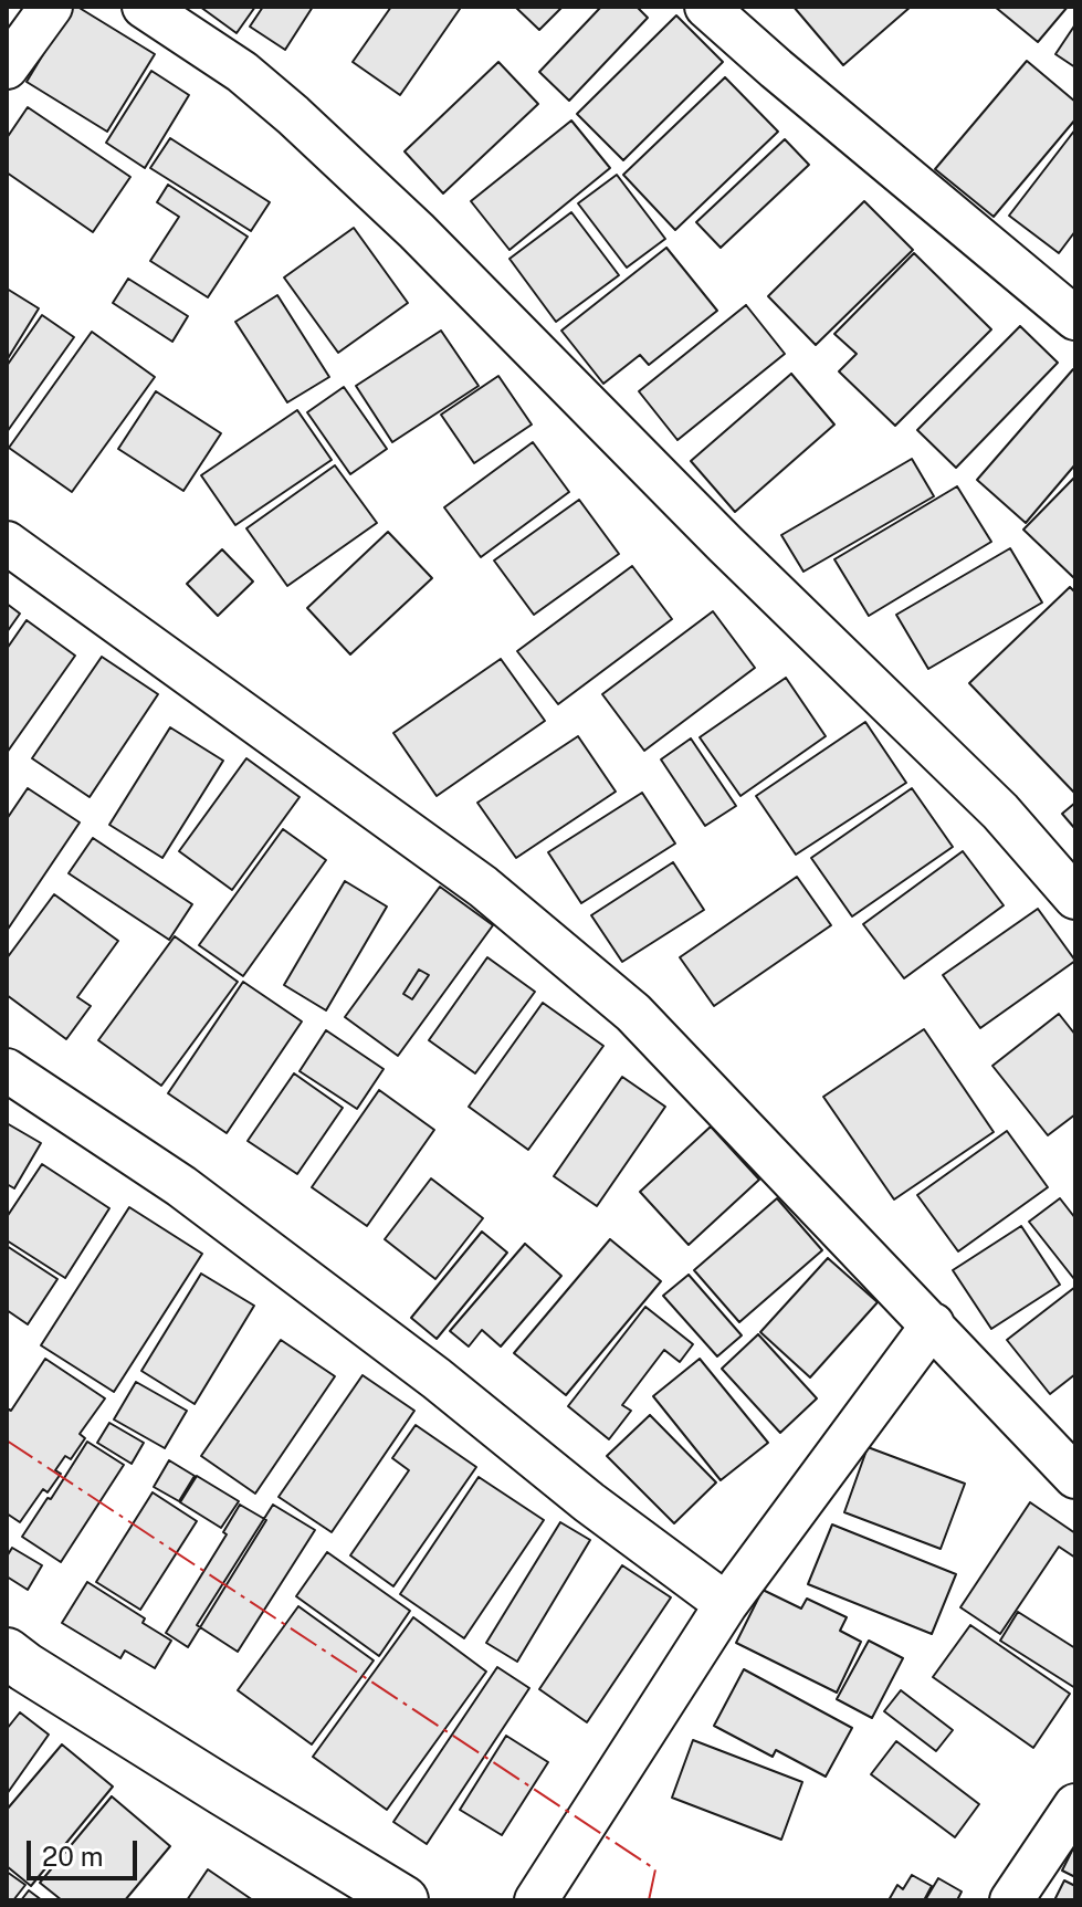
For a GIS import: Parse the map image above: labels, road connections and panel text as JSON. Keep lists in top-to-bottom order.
{
  "scale_bar": "20 m"
}
